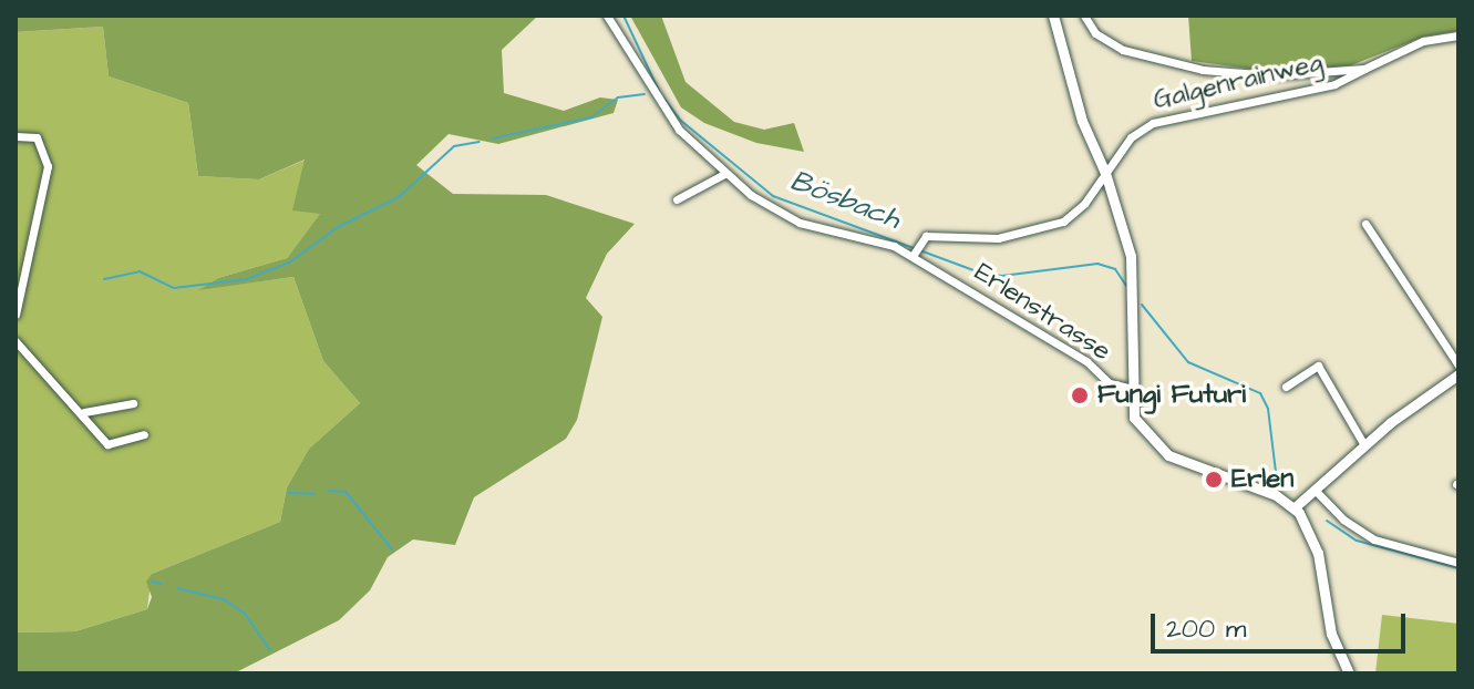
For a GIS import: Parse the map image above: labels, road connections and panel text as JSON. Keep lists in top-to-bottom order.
{
  "streets": {
    "street": ["Galgenrainweg", "Erlenstrasse"]
  },
  "crossings": [
    ["Galgenrainweg", "Erlenstrasse"]
  ],
  "water": ["Bösbach"],
  "places": ["Fungi Futuri", "Erlen"],
  "scale_bar": "200 m"
}
